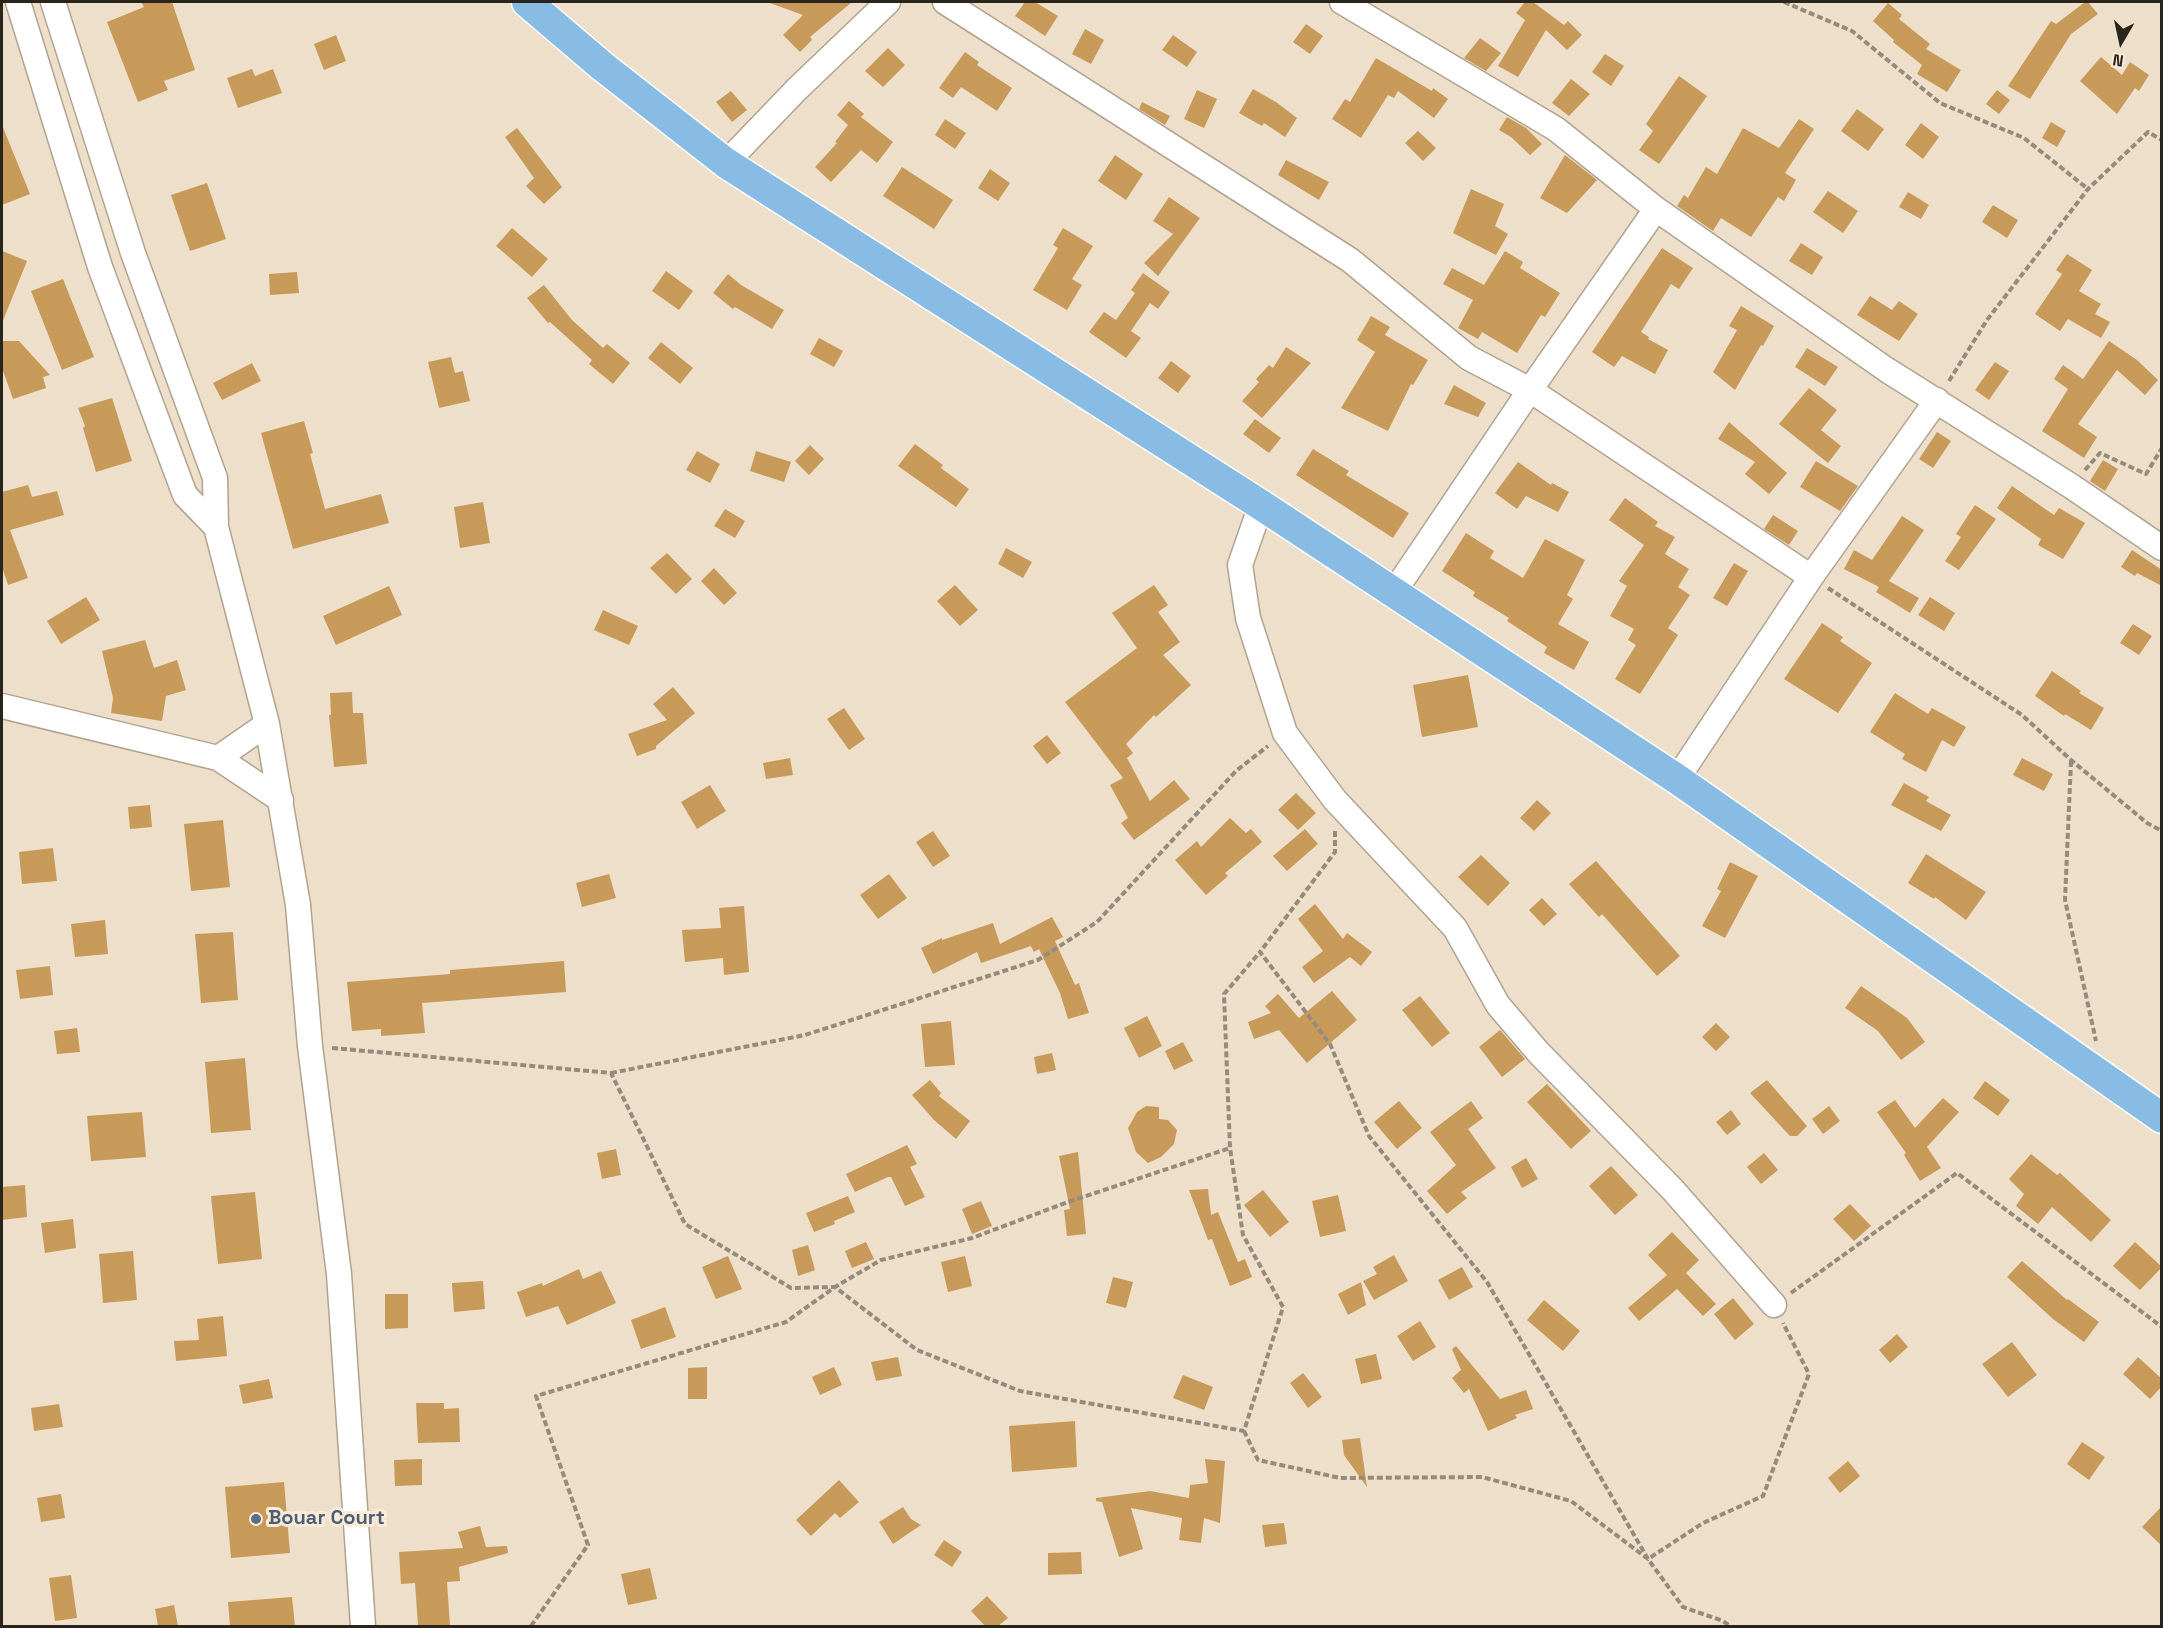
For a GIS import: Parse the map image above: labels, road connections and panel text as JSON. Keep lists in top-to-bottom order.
{
  "places": ["Bouar Court"],
  "north": "bottom"
}
